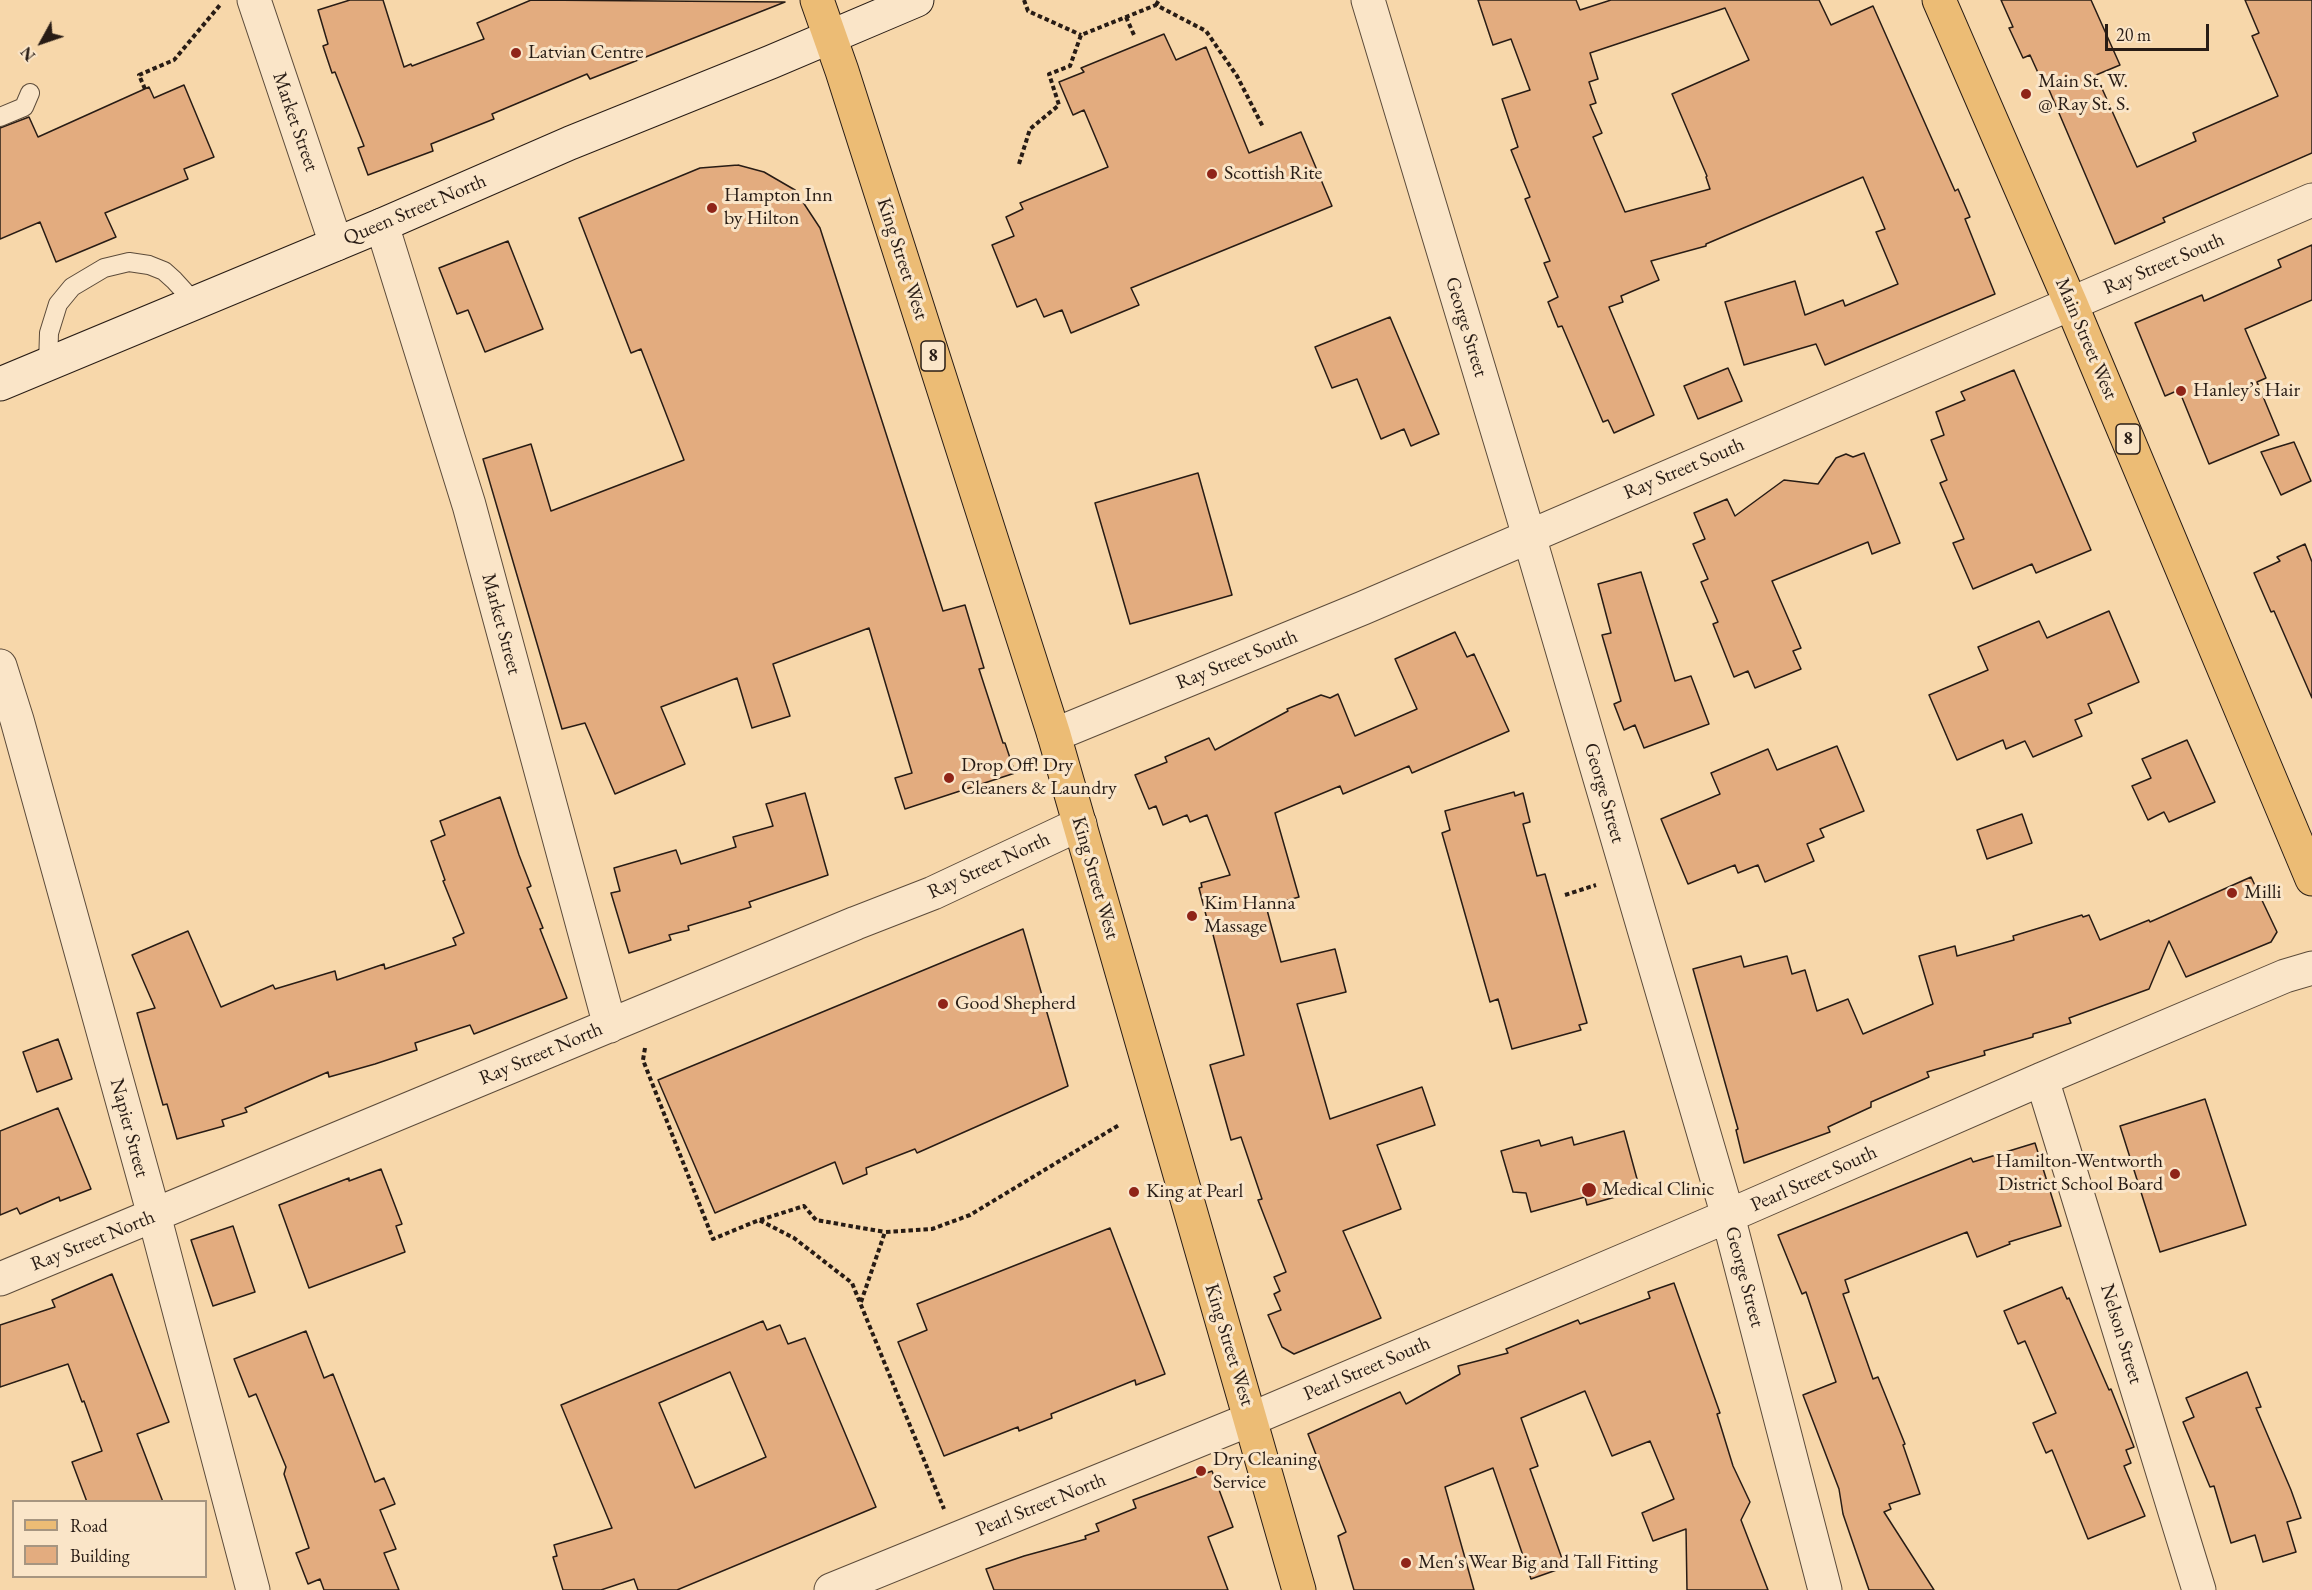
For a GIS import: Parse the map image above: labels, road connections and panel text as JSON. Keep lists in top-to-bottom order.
{
  "streets": {
    "main road": ["King Street West", "Main Street West", "8"],
    "street": [
      "Market Street",
      "Queen Street North",
      "Ray Street South",
      "George Street",
      "Ray Street North",
      "Napier Street",
      "Pearl Street South",
      "Nelson Street",
      "Pearl Street North"
    ]
  },
  "crossings": [
    ["Market Street", "Queen Street North"],
    ["Market Street", "Ray Street North"],
    ["Queen Street North", "King Street West"],
    ["King Street West", "Ray Street South"],
    ["King Street West", "Ray Street North"],
    ["King Street West", "Pearl Street South"],
    ["King Street West", "Pearl Street North"],
    ["Ray Street South", "George Street"],
    ["Ray Street South", "Main Street West"],
    ["George Street", "Pearl Street South"],
    ["Ray Street North", "Napier Street"],
    ["Pearl Street South", "Nelson Street"],
    ["Pearl Street South", "Pearl Street North"]
  ],
  "places": [
    "Latvian Centre",
    "Main St. W. @ Ray St. S.",
    "Scottish Rite",
    "Hampton Inn by Hilton",
    "Hanley’s Hair",
    "Drop Off! Dry Cleaners & Laundry",
    "Milli",
    "Kim Hanna Massage",
    "Good Shepherd",
    "Hamilton-Wentworth District School Board",
    "Medical Clinic",
    "King at Pearl",
    "Dry Cleaning Service",
    "Men's Wear Big and Tall Fitting"
  ],
  "legend": ["Road", "Building"],
  "scale_bar": "20 m",
  "north": "bottom left"
}
